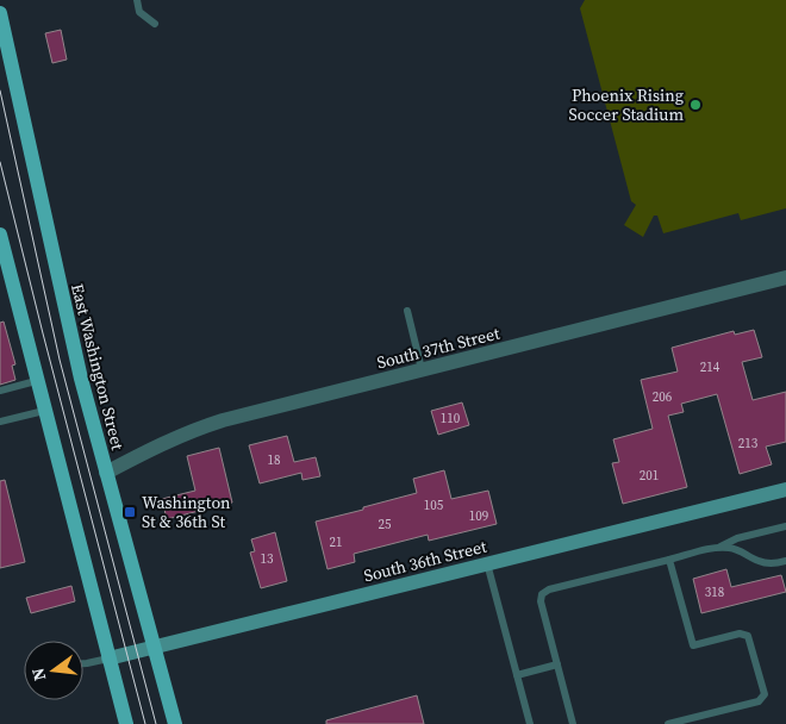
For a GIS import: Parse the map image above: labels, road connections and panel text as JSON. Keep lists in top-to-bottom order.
{
  "streets": {
    "main road": ["East Washington Street"],
    "street": ["South 37th Street", "South 36th Street"]
  },
  "crossings": [
    ["South 37th Street", "East Washington Street"],
    ["East Washington Street", "South 36th Street"]
  ],
  "places": {
    "other": ["Phoenix Rising Soccer Stadium"],
    "transit": ["Washington St & 36th St"]
  },
  "house_numbers": [
    "214",
    "206",
    "110",
    "213",
    "18",
    "201",
    "105",
    "109",
    "25",
    "21",
    "13",
    "318"
  ],
  "north": "left"
}
